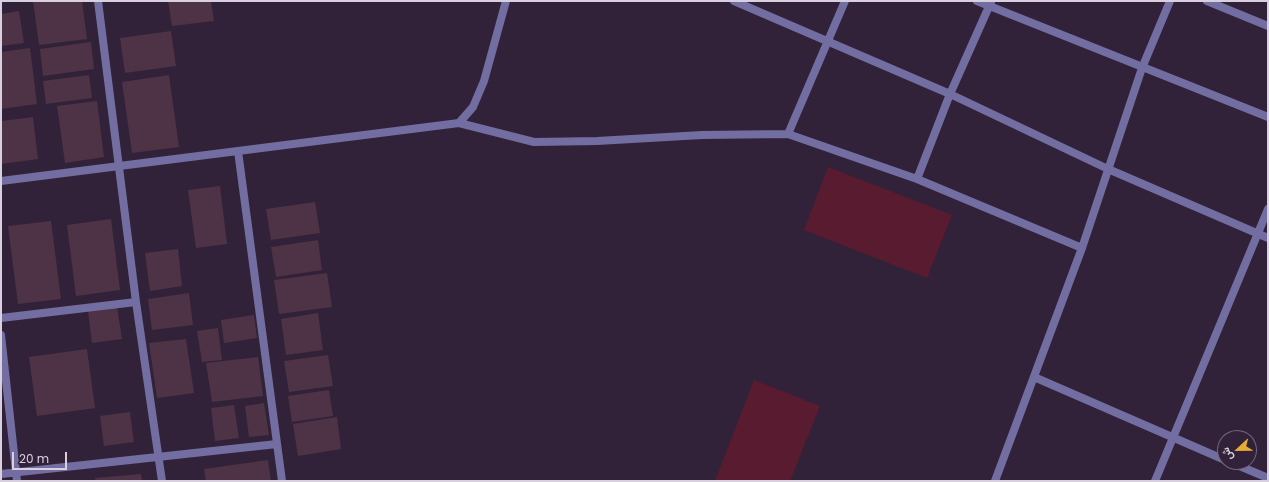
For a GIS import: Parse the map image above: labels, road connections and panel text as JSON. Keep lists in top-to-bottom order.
{
  "scale_bar": "20 m",
  "north": "left"
}
